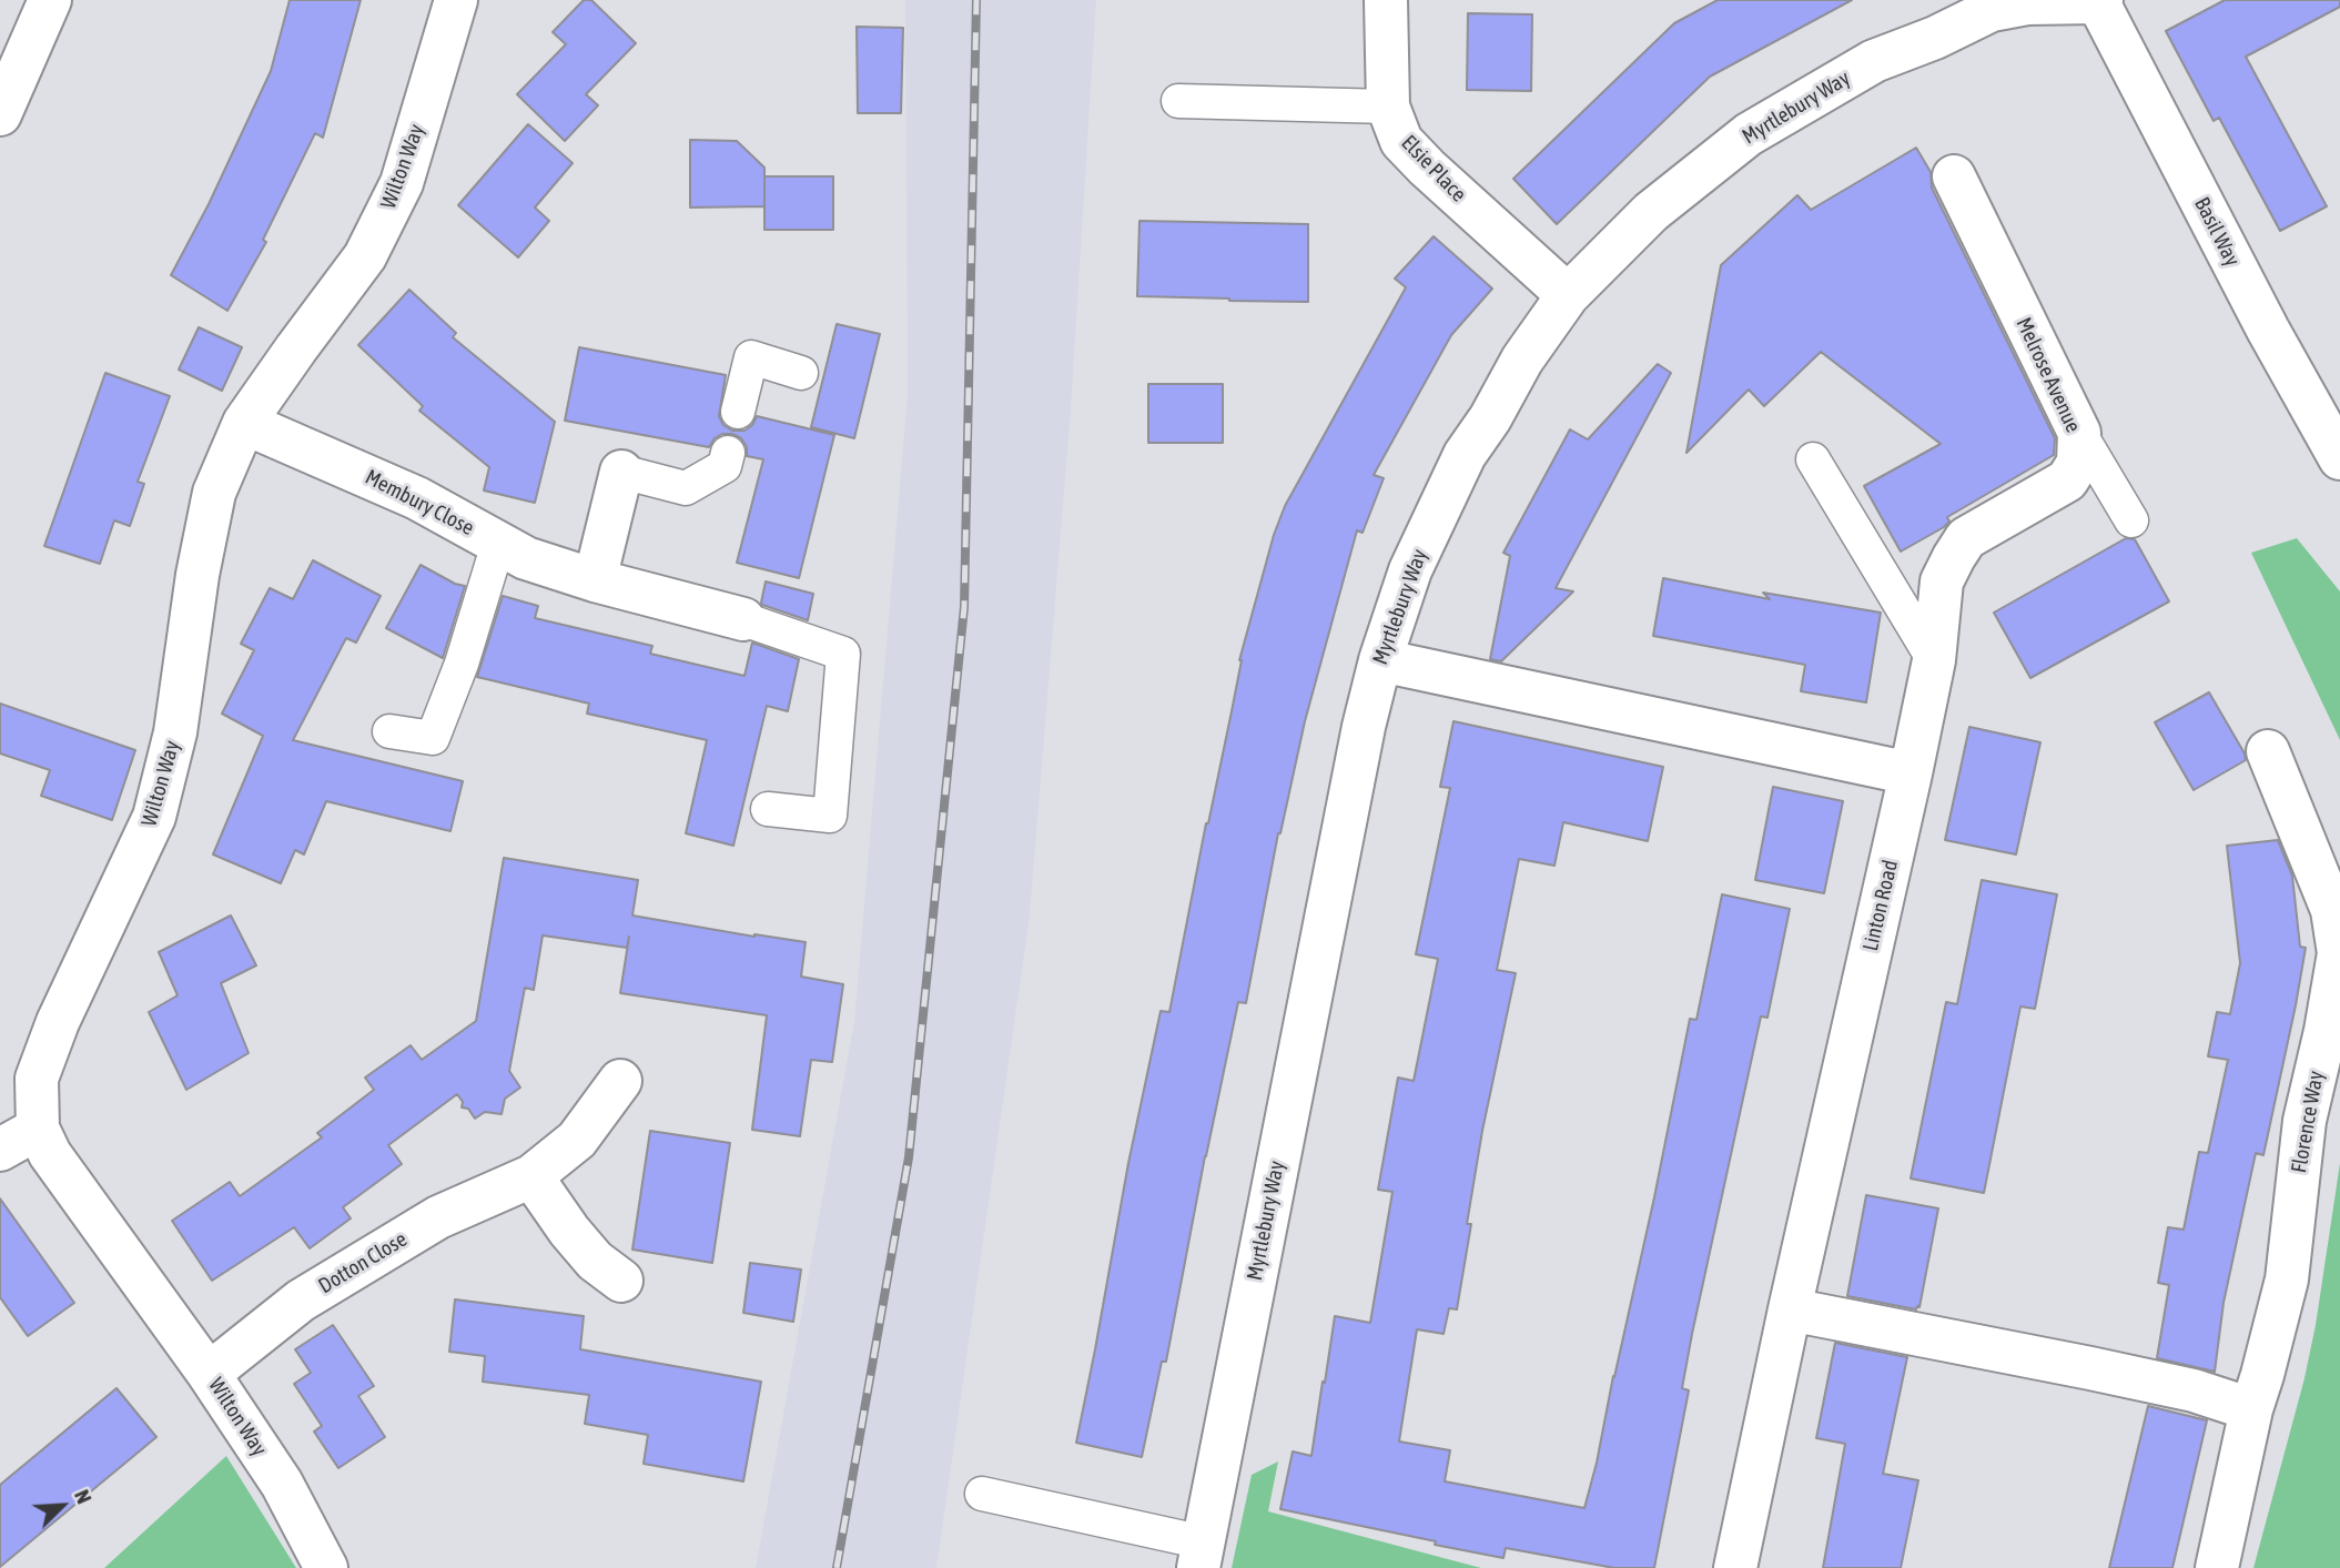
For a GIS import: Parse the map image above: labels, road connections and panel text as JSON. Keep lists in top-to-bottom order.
{
  "streets": {
    "street": [
      "Myrtlebury Way",
      "Wilton Way",
      "Elsie Place",
      "Basil Way",
      "Melrose Avenue",
      "Membury Close",
      "Linton Road",
      "Florence Way",
      "Dotton Close"
    ]
  },
  "crossings": [
    ["Myrtlebury Way", "Elsie Place"],
    ["Myrtlebury Way", "Basil Way"],
    ["Wilton Way", "Membury Close"],
    ["Wilton Way", "Dotton Close"],
    ["Melrose Avenue", "Linton Road"]
  ],
  "north": "top right"
}
